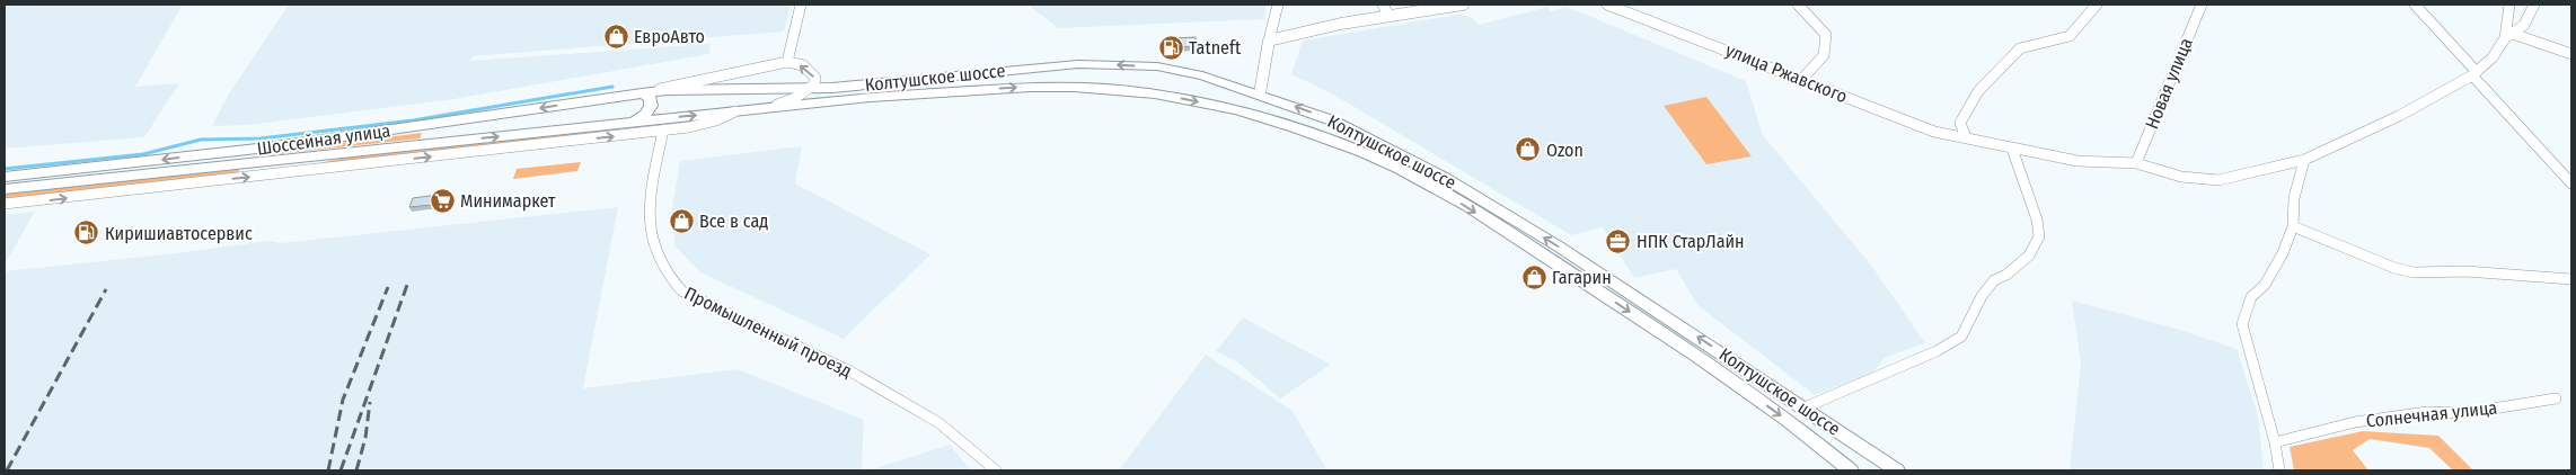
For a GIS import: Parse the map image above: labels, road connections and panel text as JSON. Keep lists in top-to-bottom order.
{
  "streets": {
    "main road": ["Колтушское шоссе", "Шоссейная улица"],
    "street": [
      "улица Ржавского",
      "Новая улица",
      "Промышленный проезд",
      "Солнечная улица"
    ]
  },
  "crossings": [
    ["улица Ржавского", "Новая улица"],
    ["Колтушское шоссе", "Шоссейная улица"]
  ],
  "places": {
    "shop": [
      "ЕвроАвто",
      "Ozon",
      "Все в сад",
      "Гагарин"
    ],
    "fuel station": ["Tatneft", "Киришиавтосервис"],
    "supermarket": ["Минимаркет"],
    "office": ["НПК СтарЛайн"]
  }
}
